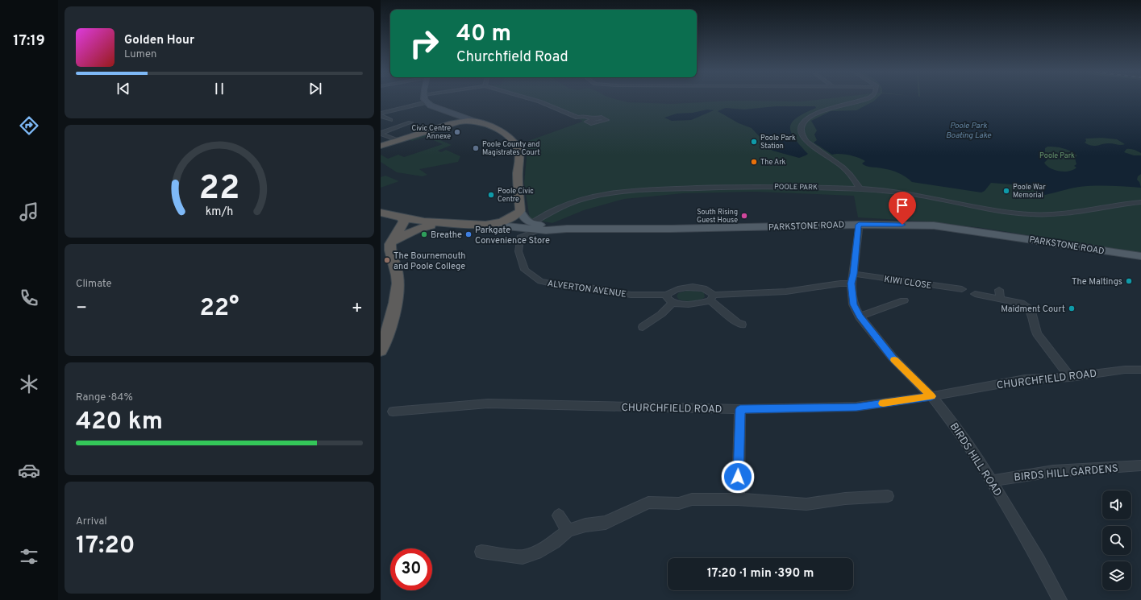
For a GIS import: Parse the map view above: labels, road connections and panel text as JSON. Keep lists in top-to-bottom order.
{
  "streets": {
    "highway": ["PARKSTONE ROAD"],
    "street": [
      "POOLE PARK",
      "KIWI CLOSE",
      "ALVERTON AVENUE",
      "CHURCHFIELD ROAD",
      "BIRDS HILL ROAD",
      "BIRDS HILL GARDENS"
    ]
  },
  "crossings": [
    ["POOLE PARK", "PARKSTONE ROAD"],
    ["POOLE PARK", "ALVERTON AVENUE"],
    ["PARKSTONE ROAD", "ALVERTON AVENUE"],
    ["PARKSTONE ROAD", "BIRDS HILL ROAD"],
    ["KIWI CLOSE", "ALVERTON AVENUE"],
    ["KIWI CLOSE", "BIRDS HILL ROAD"],
    ["ALVERTON AVENUE", "BIRDS HILL ROAD"],
    ["CHURCHFIELD ROAD", "BIRDS HILL ROAD"],
    ["BIRDS HILL ROAD", "BIRDS HILL GARDENS"]
  ],
  "water": ["Poole Park Boating Lake"],
  "parks": ["Poole Park"],
  "places": [
    "Civic Centre Annexe",
    "Poole Park Station",
    "Poole County and Magistrates Court",
    "The Ark",
    "Poole War Memorial",
    "Poole Civic Centre",
    "South Rising Guest House",
    "Breathe",
    "Parkgate Convenience Store",
    "The Bournemouth and Poole College",
    "The Maltings",
    "Maidment Court"
  ],
  "page": {
    "tabs": "17:19",
    "turn": ["40 m", "Churchfield Road"],
    "song": ["Golden Hour", "Lumen"],
    "tile": [
      "Climate",
      ["Range · 84%", "420 km"],
      ["Arrival", "17:20"]
    ],
    "heat": ["−", "22°", "+"],
    "limit": "30",
    "trip": "17:20 · 1 min · 390 m",
    "gauge": ["22", "km/h"]
  }
}
